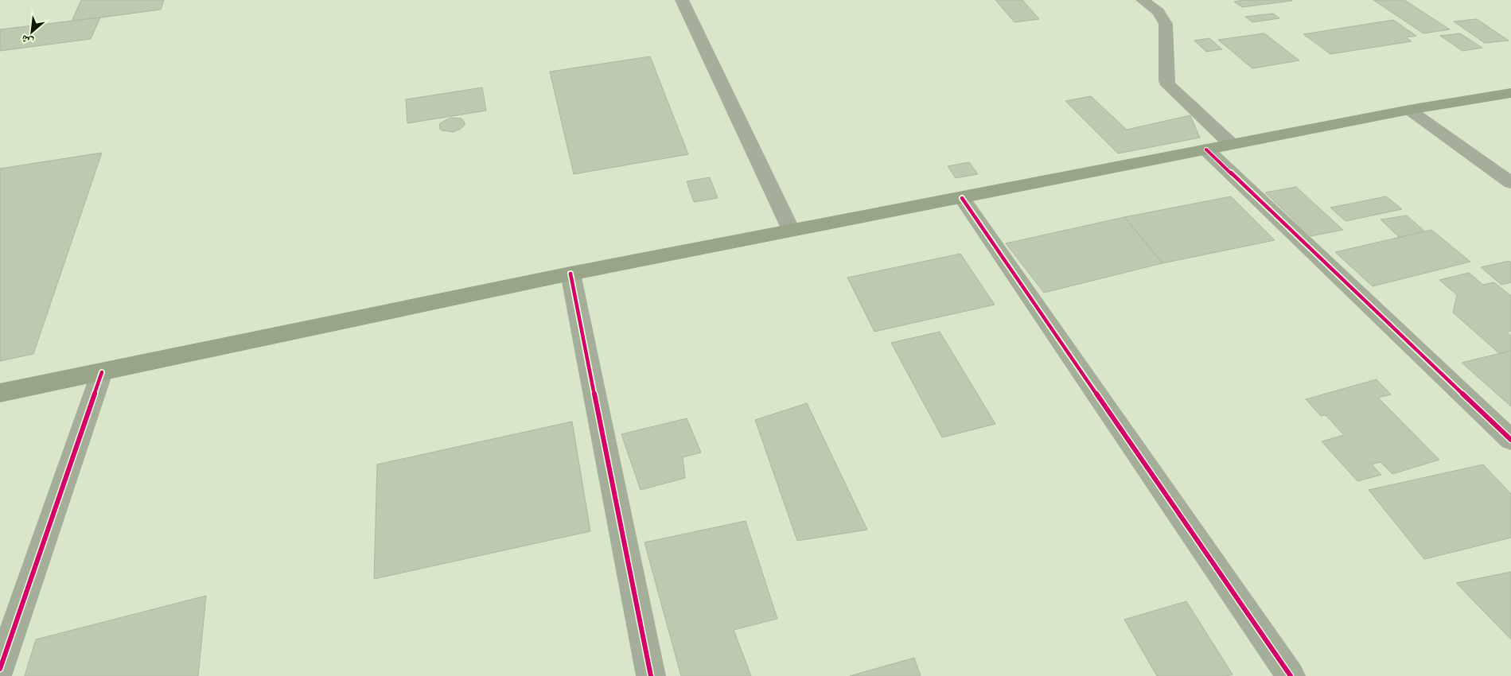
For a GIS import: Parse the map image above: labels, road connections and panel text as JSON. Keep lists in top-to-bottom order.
{
  "north": "bottom left"
}
